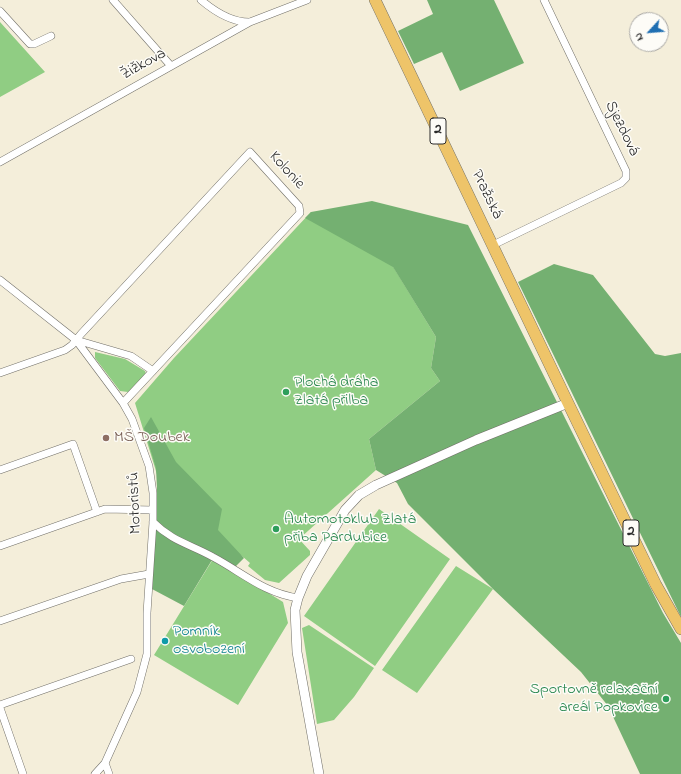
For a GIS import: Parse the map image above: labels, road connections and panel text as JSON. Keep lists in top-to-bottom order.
{
  "streets": {
    "main road": ["2", "Pražská"],
    "street": [
      "Žižkova",
      "Sjezdová",
      "Kolonie",
      "Motoristů"
    ]
  },
  "crossings": [
    ["Sjezdová", "Pražská"],
    ["2", "Pražská"],
    ["Kolonie", "Motoristů"]
  ],
  "places": [
    "Plochá dráha Zlatá přilba",
    "MŠ Doubek",
    "Automotoklub Zlatá přiba Pardubice",
    "Pomník osvobození",
    "Sportovně relaxační areál Popkovice"
  ],
  "north": "bottom left"
}
